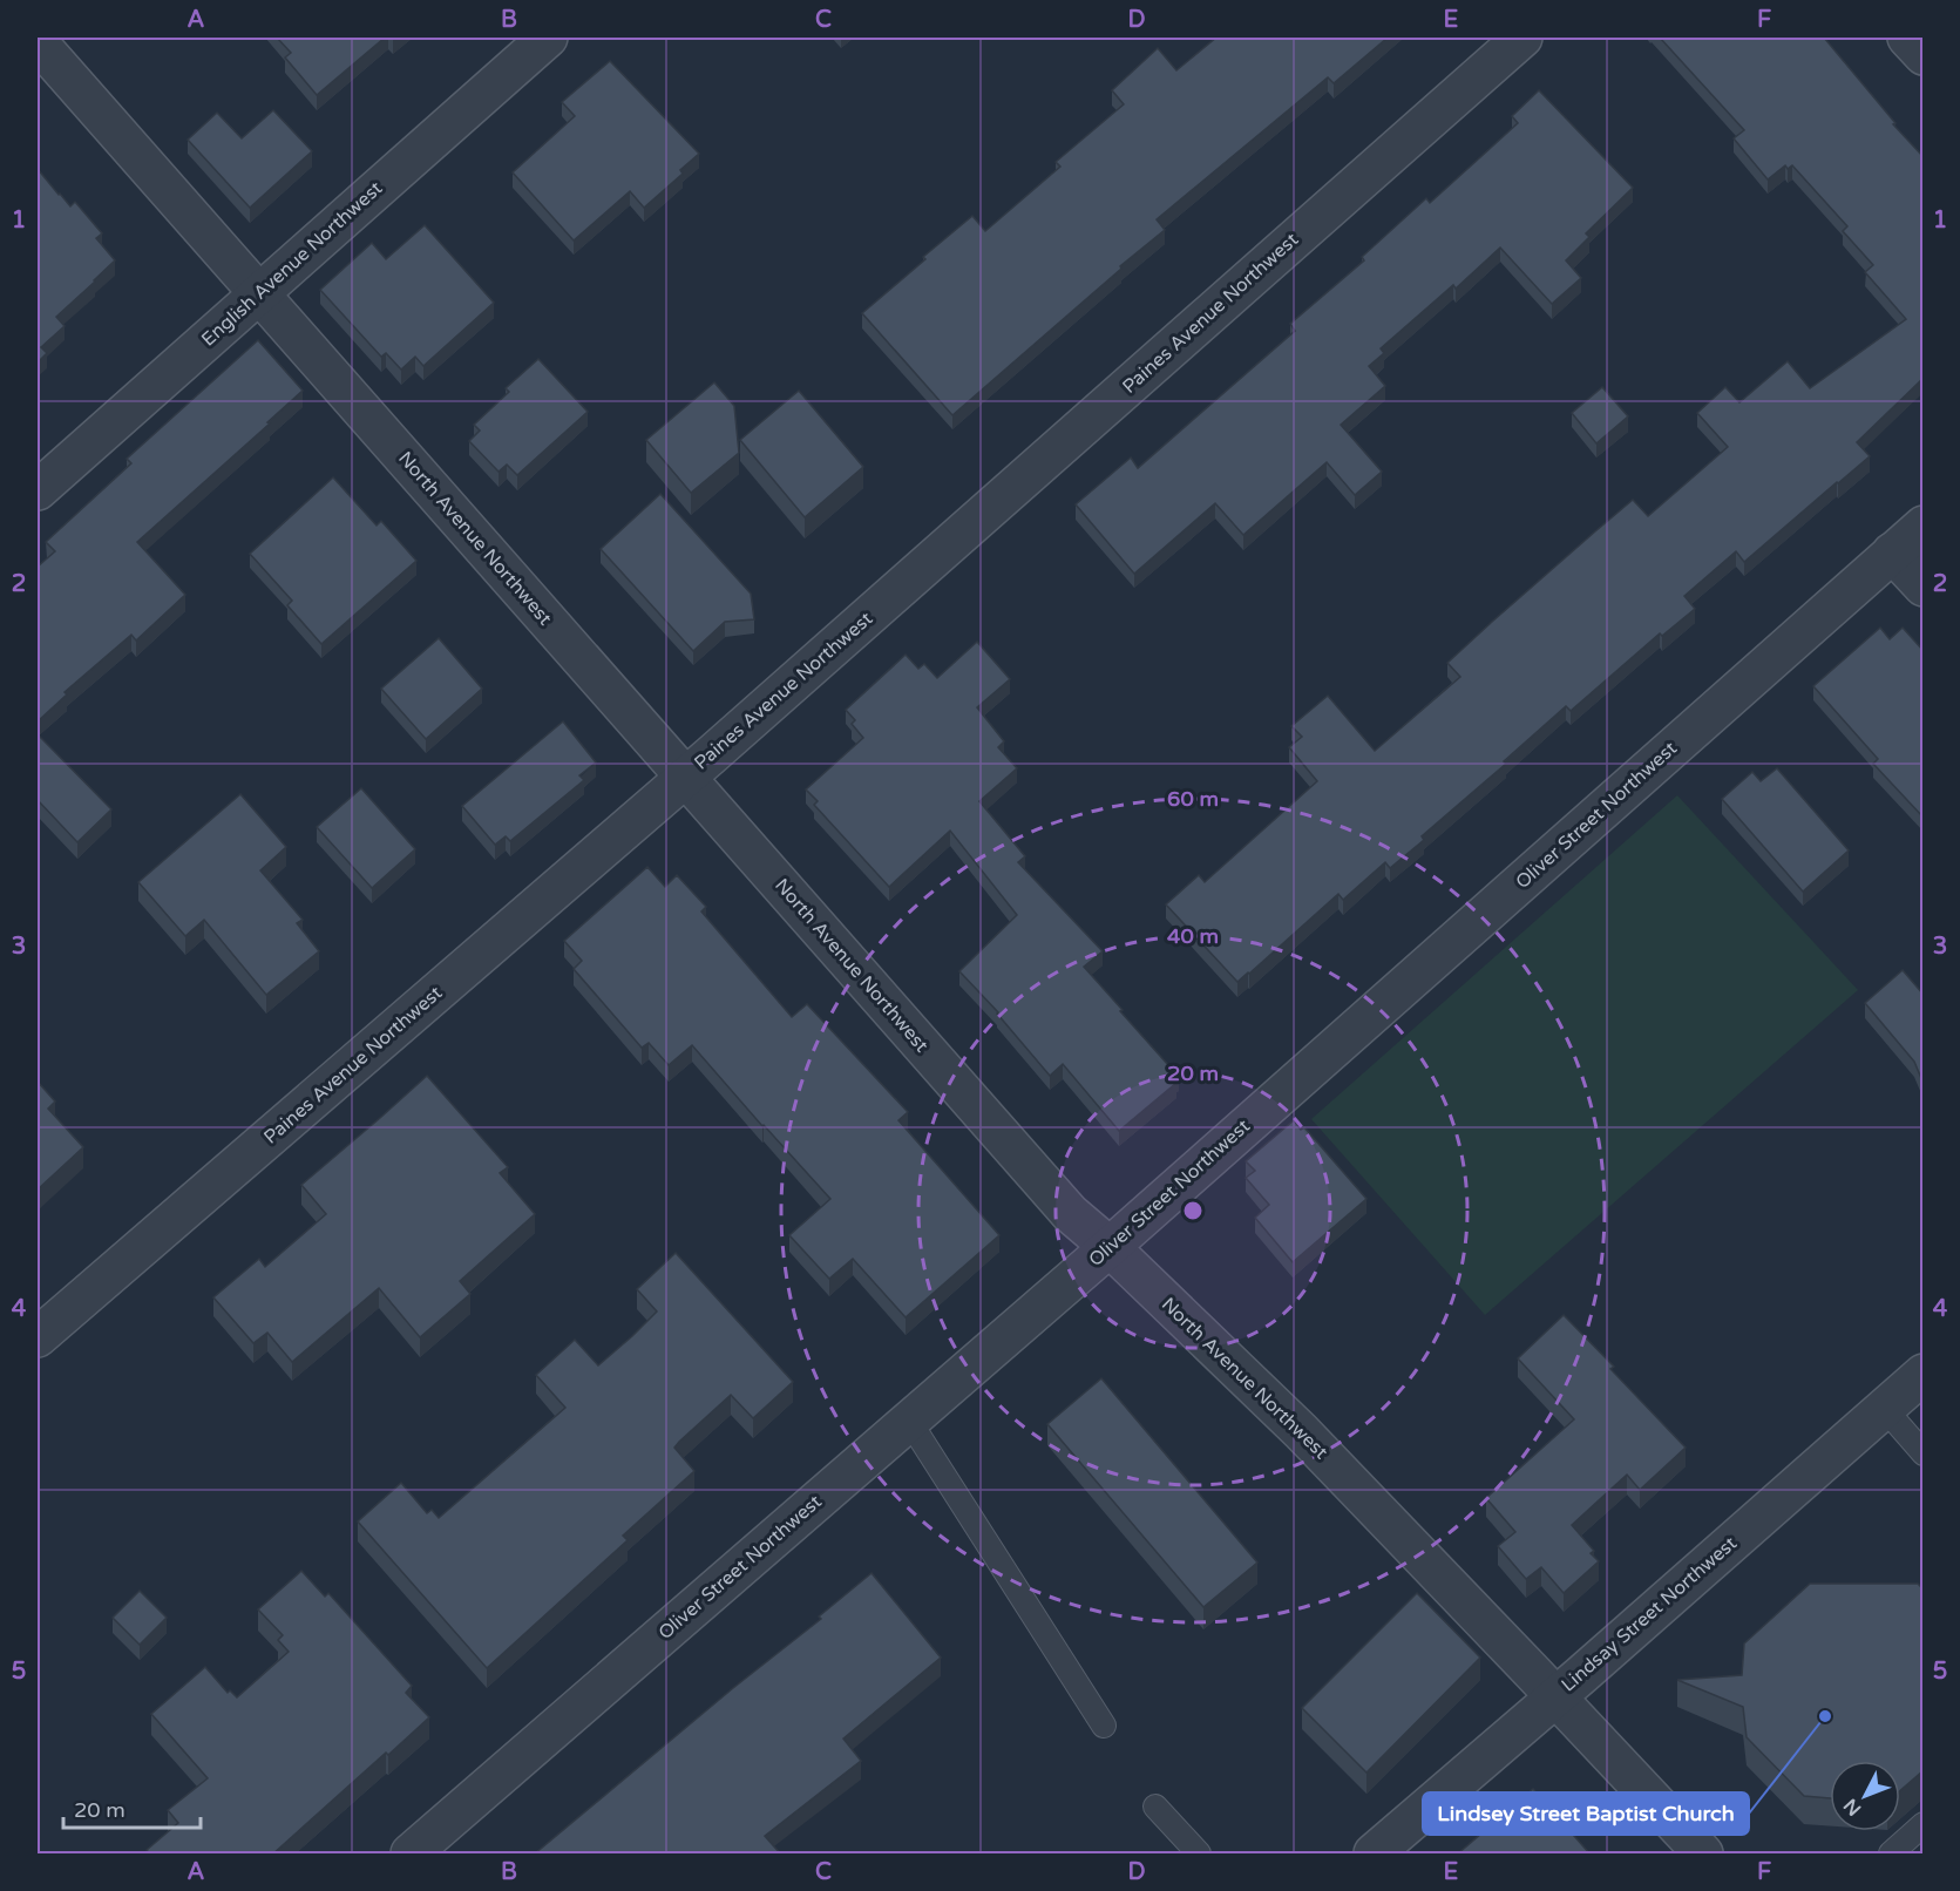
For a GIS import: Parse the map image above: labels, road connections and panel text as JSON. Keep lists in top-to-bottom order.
{
  "streets": {
    "street": [
      "English Avenue Northwest",
      "Paines Avenue Northwest",
      "North Avenue Northwest",
      "Oliver Street Northwest",
      "Lindsay Street Northwest"
    ]
  },
  "crossings": [
    ["English Avenue Northwest", "North Avenue Northwest"],
    ["Paines Avenue Northwest", "North Avenue Northwest"],
    ["North Avenue Northwest", "Oliver Street Northwest"],
    ["North Avenue Northwest", "Lindsay Street Northwest"]
  ],
  "places": ["Lindsey Street Baptist Church"],
  "scale_bar": "20 m",
  "north": "bottom left",
  "grid": {
    "columns": [
      "A",
      "B",
      "C",
      "D",
      "E",
      "F"
    ],
    "rows": [
      "1",
      "2",
      "3",
      "4",
      "5"
    ]
  },
  "rings": ["60 m", "40 m", "20 m"]
}
